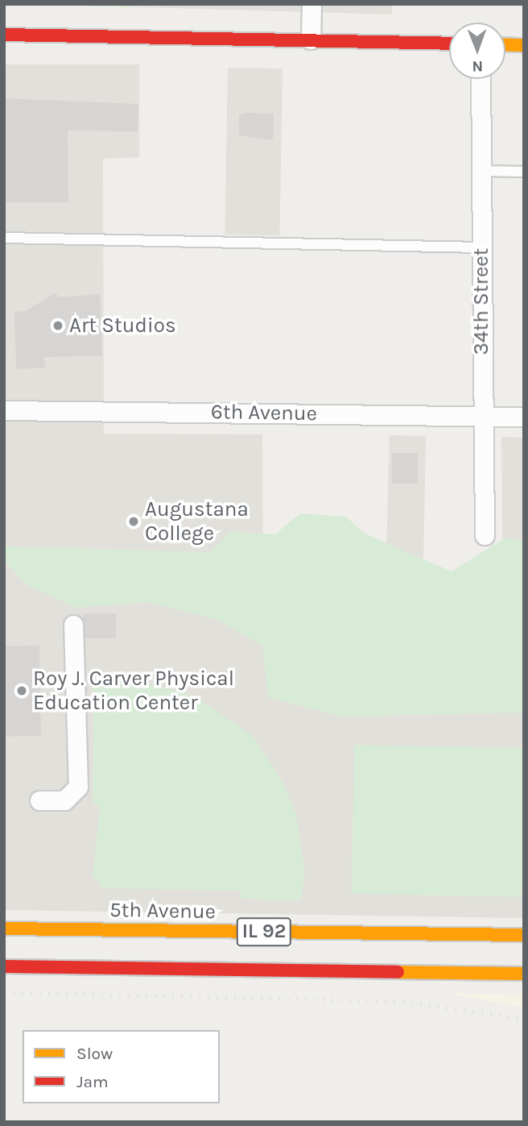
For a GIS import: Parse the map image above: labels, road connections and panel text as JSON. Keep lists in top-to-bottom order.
{
  "streets": {
    "main road": ["5th Avenue", "IL 92"],
    "street": ["34th Street", "6th Avenue"]
  },
  "crossings": [
    ["34th Street", "6th Avenue"]
  ],
  "places": ["Art Studios", "Augustana College", "Roy J. Carver Physical Education Center"],
  "legend": ["Slow", "Jam"],
  "north": "bottom"
}
